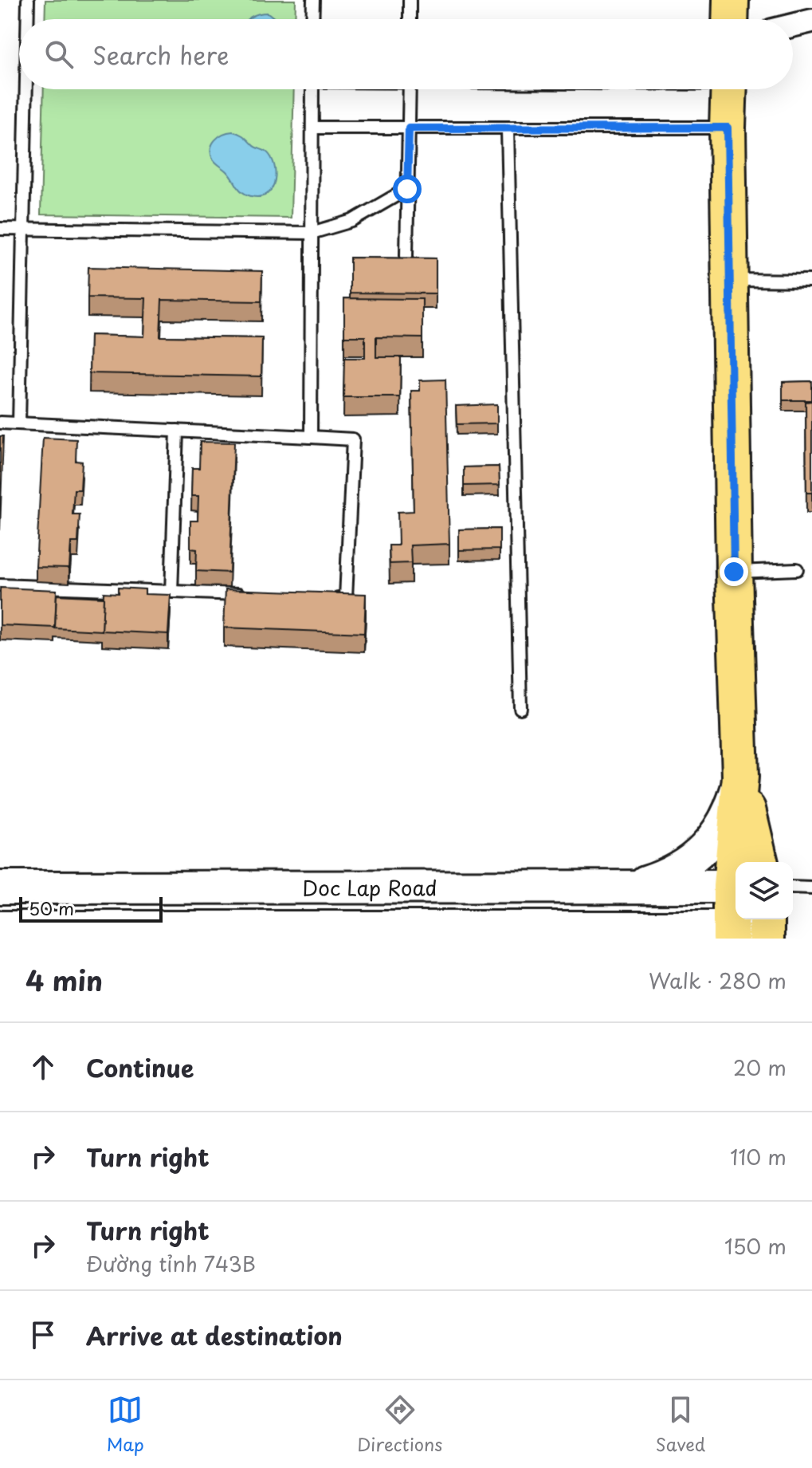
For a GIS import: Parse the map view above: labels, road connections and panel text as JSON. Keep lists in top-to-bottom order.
{
  "streets": {
    "main road": ["Doc Lap Road"]
  },
  "scale_bar": "50 m",
  "page": {
    "search": "Search here",
    "scale": "50 m",
    "heading": ["4 min", "Walk · 280 m"],
    "list": [
      ["Continue", "20 m"],
      ["Turn right", "110 m"],
      ["Turn right", "Đường tỉnh 743B", "150 m"],
      "Arrive at destination"
    ],
    "nav": ["Map", "Directions", "Saved"]
  }
}
